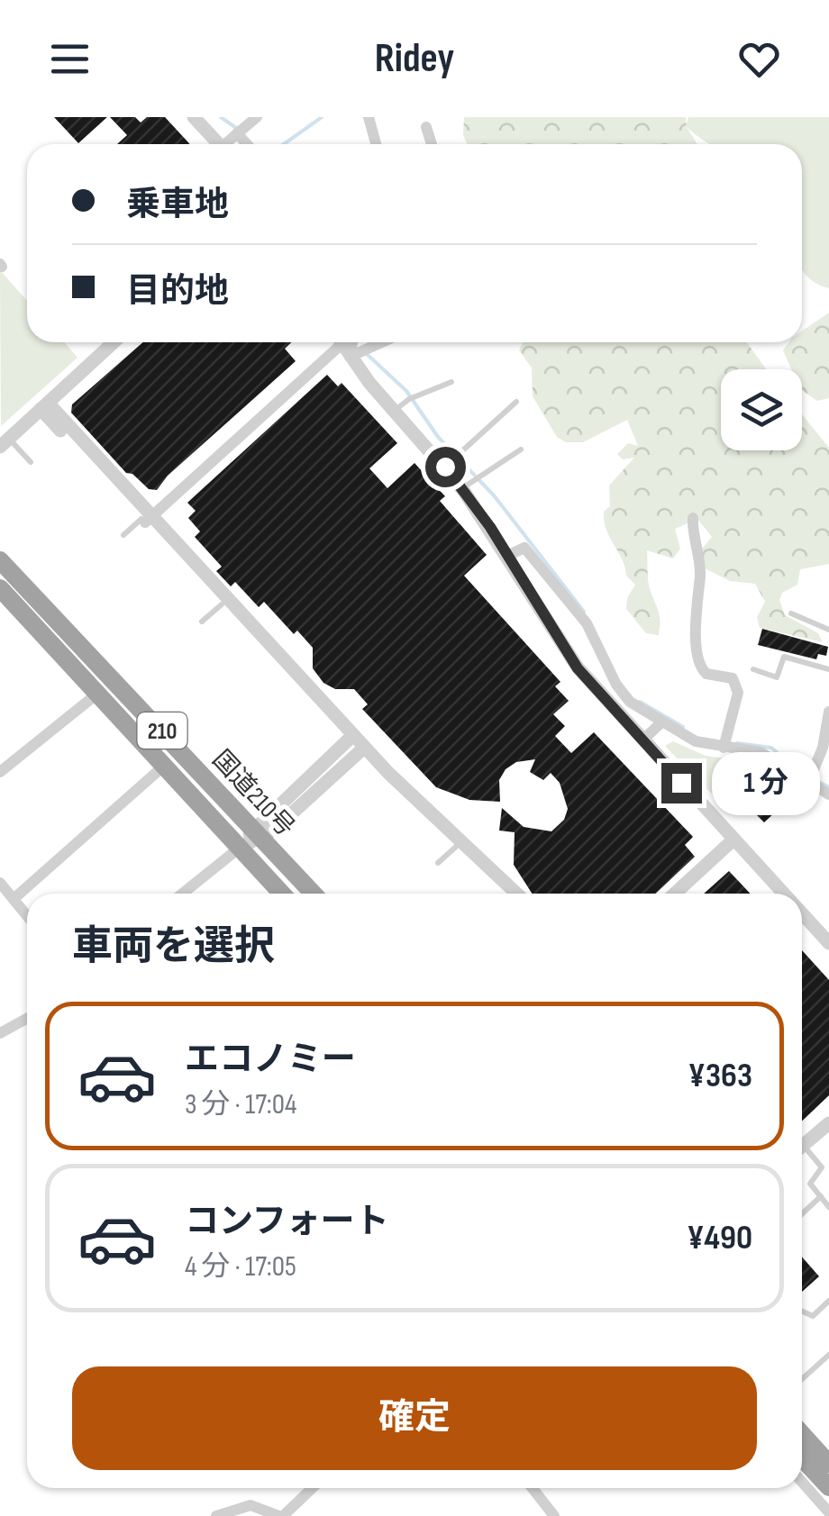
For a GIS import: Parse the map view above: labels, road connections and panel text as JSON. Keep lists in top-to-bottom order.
{
  "streets": {
    "highway": ["210", "国道210号"]
  },
  "page": {
    "header": "Ridey",
    "banner": ["乗車地", "目的地"],
    "bubble": "1 分",
    "heading": "車両を選択",
    "list": [
      {
        "name": "エコノミー",
        "note": "3 分 · 17:04",
        "value": "¥363"
      },
      {
        "name": "コンフォート",
        "note": "4 分 · 17:05",
        "value": "¥490"
      }
    ],
    "buttons": "確定"
  }
}
